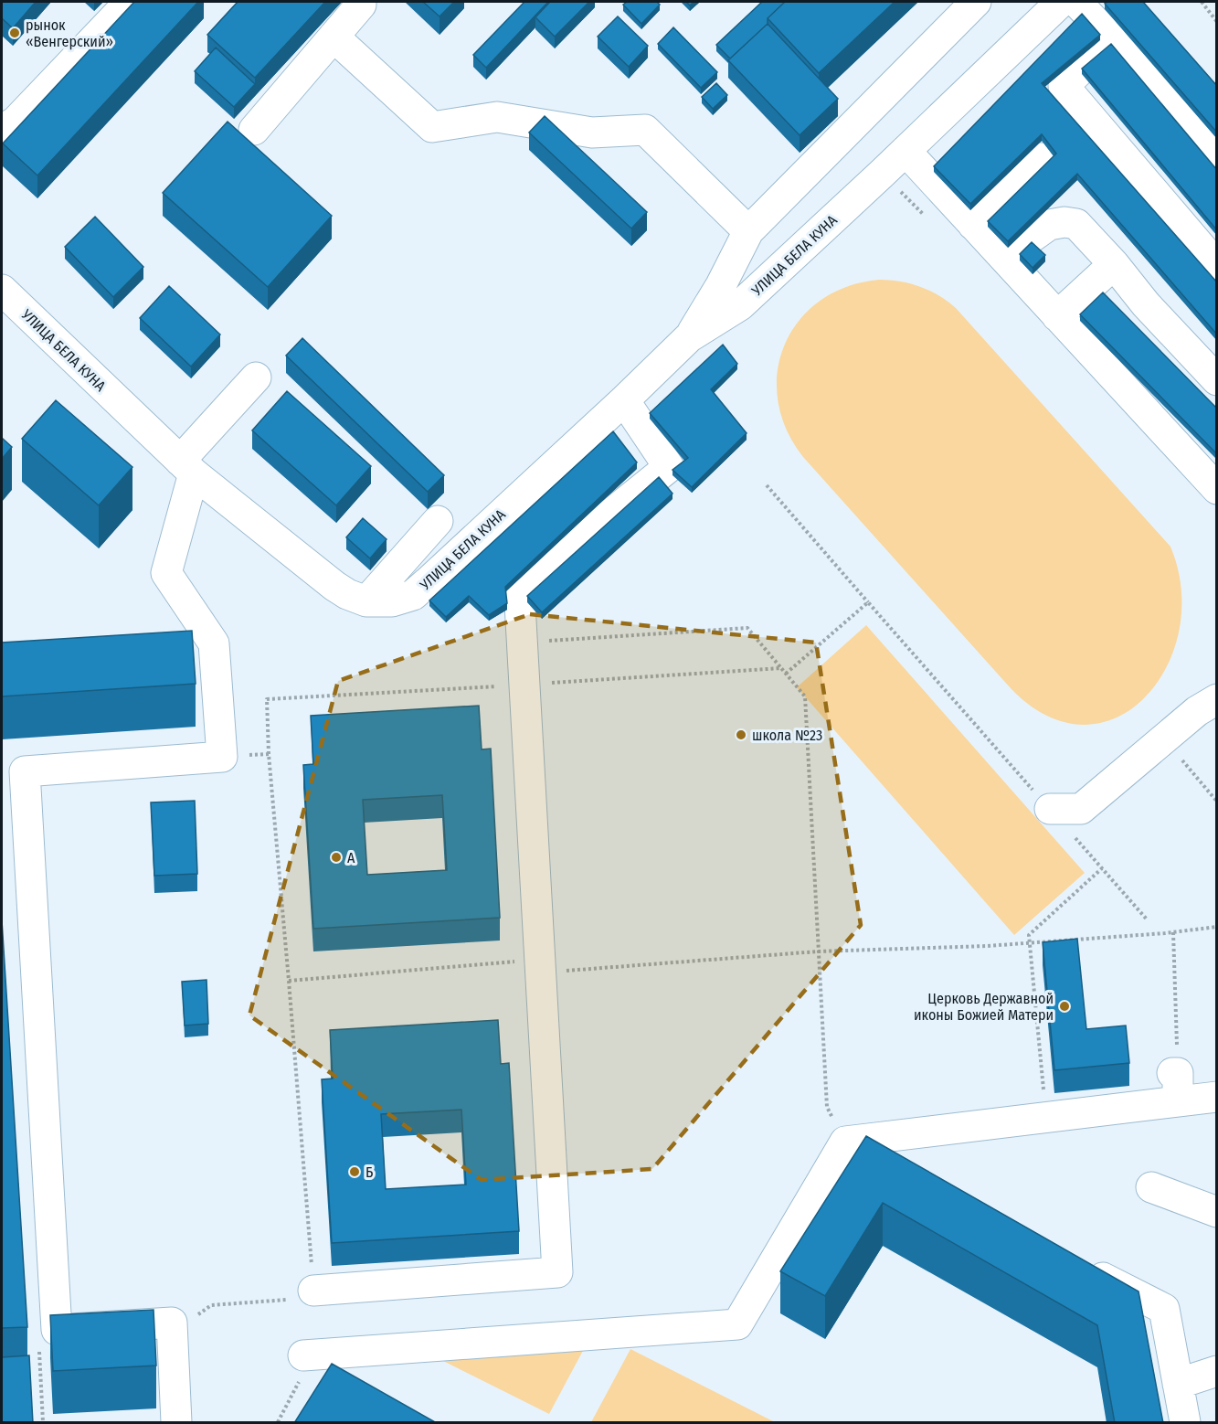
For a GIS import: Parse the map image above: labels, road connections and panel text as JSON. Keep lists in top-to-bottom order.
{
  "streets": {
    "street": ["УЛИЦА БЕЛА КУНА"]
  },
  "places": [
    "рынок «Венгерский»",
    "школа №23",
    "А",
    "Церковь Державной иконы Божией Матери",
    "Б"
  ]
}
